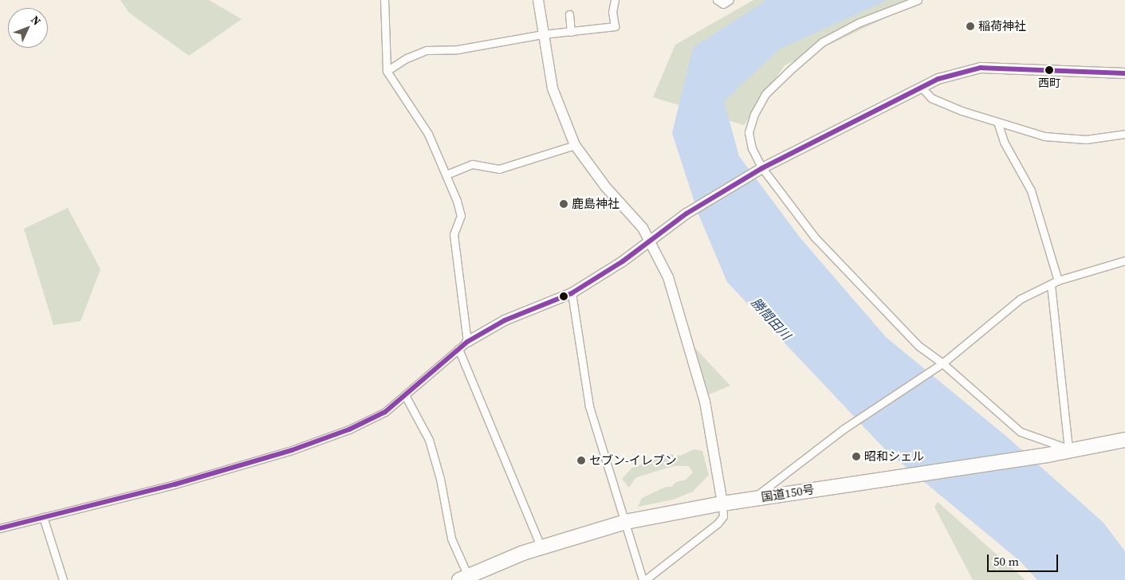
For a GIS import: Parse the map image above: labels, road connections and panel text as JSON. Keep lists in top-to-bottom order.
{
  "streets": {
    "highway": ["国道150号"]
  },
  "water": ["勝間田川"],
  "places": [
    "稲荷神社",
    "西町",
    "鹿島神社",
    "昭和シェル",
    "セブン-イレブン"
  ],
  "scale_bar": "50 m",
  "north": "top right"
}
